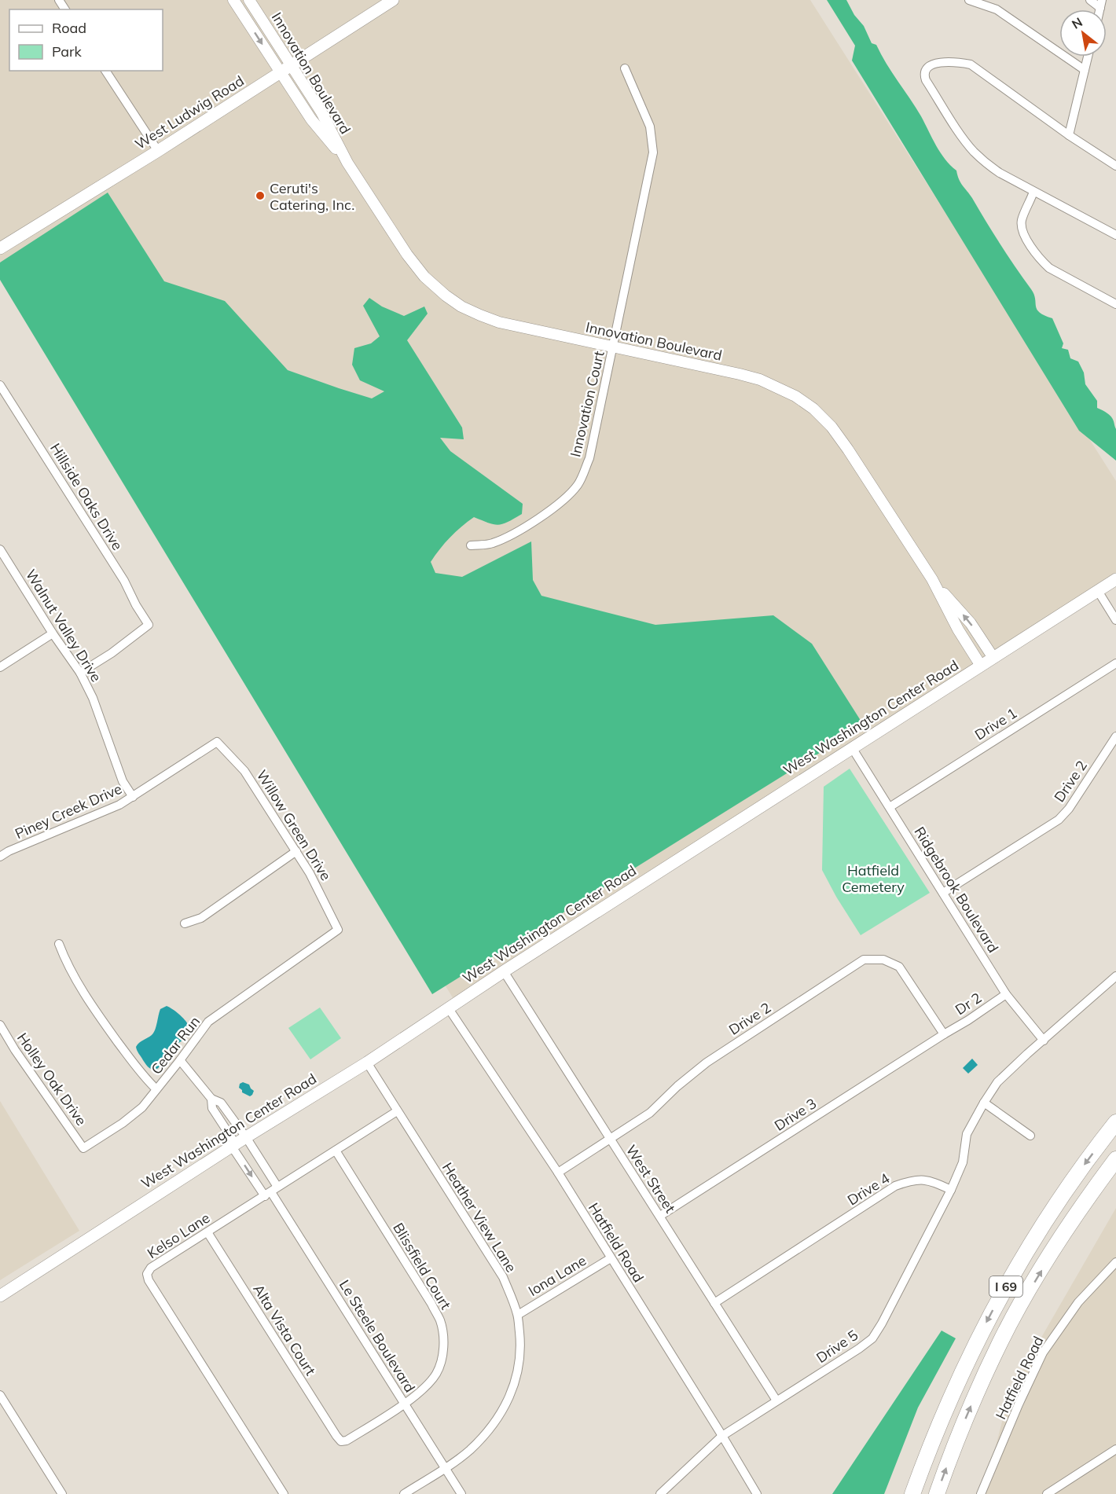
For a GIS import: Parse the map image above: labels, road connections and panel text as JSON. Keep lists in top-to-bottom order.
{
  "streets": {
    "highway": ["I 69"],
    "main road": ["West Ludwig Road", "West Washington Center Road"],
    "street": [
      "Innovation Boulevard",
      "Innovation Court",
      "Hillside Oaks Drive",
      "Walnut Valley Drive",
      "Drive 1",
      "Drive 2",
      "Piney Creek Drive",
      "Willow Green Drive",
      "Ridgebrook Boulevard",
      "Dr 2",
      "Cedar Run",
      "Holley Oak Drive",
      "Drive 3",
      "West Street",
      "Drive 4",
      "Heather View Lane",
      "Kelso Lane",
      "Hatfield Road",
      "Blissfield Court",
      "Iona Lane",
      "Alta Vista Court",
      "Le Steele Boulevard",
      "Drive 5"
    ]
  },
  "crossings": [
    ["Innovation Boulevard", "West Ludwig Road"],
    ["Innovation Boulevard", "Innovation Court"],
    ["Innovation Boulevard", "West Washington Center Road"],
    ["Hillside Oaks Drive", "Walnut Valley Drive"],
    ["Walnut Valley Drive", "Piney Creek Drive"],
    ["West Washington Center Road", "Ridgebrook Boulevard"],
    ["West Washington Center Road", "West Street"],
    ["West Washington Center Road", "Heather View Lane"],
    ["West Washington Center Road", "Hatfield Road"],
    ["West Washington Center Road", "Le Steele Boulevard"],
    ["Drive 1", "Ridgebrook Boulevard"],
    ["Drive 2", "Ridgebrook Boulevard"],
    ["Drive 2", "Dr 2"],
    ["Drive 2", "Drive 3"],
    ["Drive 2", "West Street"],
    ["Drive 2", "Hatfield Road"],
    ["Piney Creek Drive", "Willow Green Drive"],
    ["Willow Green Drive", "Cedar Run"],
    ["Ridgebrook Boulevard", "Dr 2"],
    ["Dr 2", "Drive 3"],
    ["Cedar Run", "Holley Oak Drive"],
    ["Drive 3", "West Street"],
    ["West Street", "Drive 4"],
    ["West Street", "Drive 5"],
    ["Drive 4", "Drive 5"],
    ["Heather View Lane", "Kelso Lane"],
    ["Heather View Lane", "Iona Lane"],
    ["Heather View Lane", "Le Steele Boulevard"],
    ["Kelso Lane", "Blissfield Court"],
    ["Kelso Lane", "Alta Vista Court"],
    ["Kelso Lane", "Le Steele Boulevard"],
    ["Hatfield Road", "Iona Lane"],
    ["Hatfield Road", "Drive 5"],
    ["Blissfield Court", "Alta Vista Court"],
    ["Blissfield Court", "Le Steele Boulevard"]
  ],
  "parks": ["Hatfield Cemetery"],
  "places": ["Ceruti's Catering, Inc."],
  "legend": ["Road", "Park"],
  "north": "top left"
}
